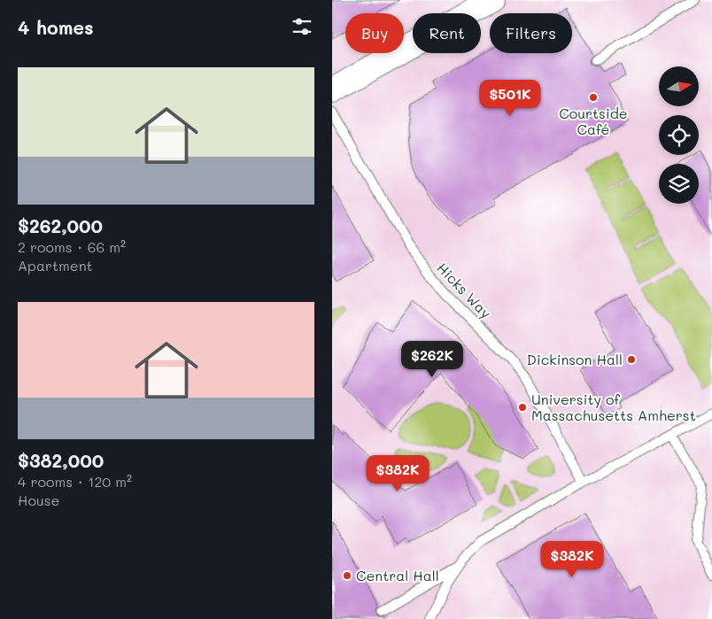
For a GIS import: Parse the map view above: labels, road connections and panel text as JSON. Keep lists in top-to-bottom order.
{
  "streets": {
    "lane": ["Hicks Way"]
  },
  "places": [
    "Courtside Café",
    "Dickinson Hall",
    "University of Massachusetts Amherst",
    "Central Hall"
  ],
  "north": "right",
  "page": {
    "heading": "4 homes",
    "chip": ["Buy", "Rent", "Filters"],
    "list": [
      {
        "name": "$262,000",
        "note": "2 rooms · 66 m² · Apartment"
      },
      {
        "name": "$382,000",
        "note": "4 rooms · 120 m² · House"
      }
    ],
    "price": [
      "$501K",
      "$262K",
      "$382K",
      "$382K"
    ]
  }
}
